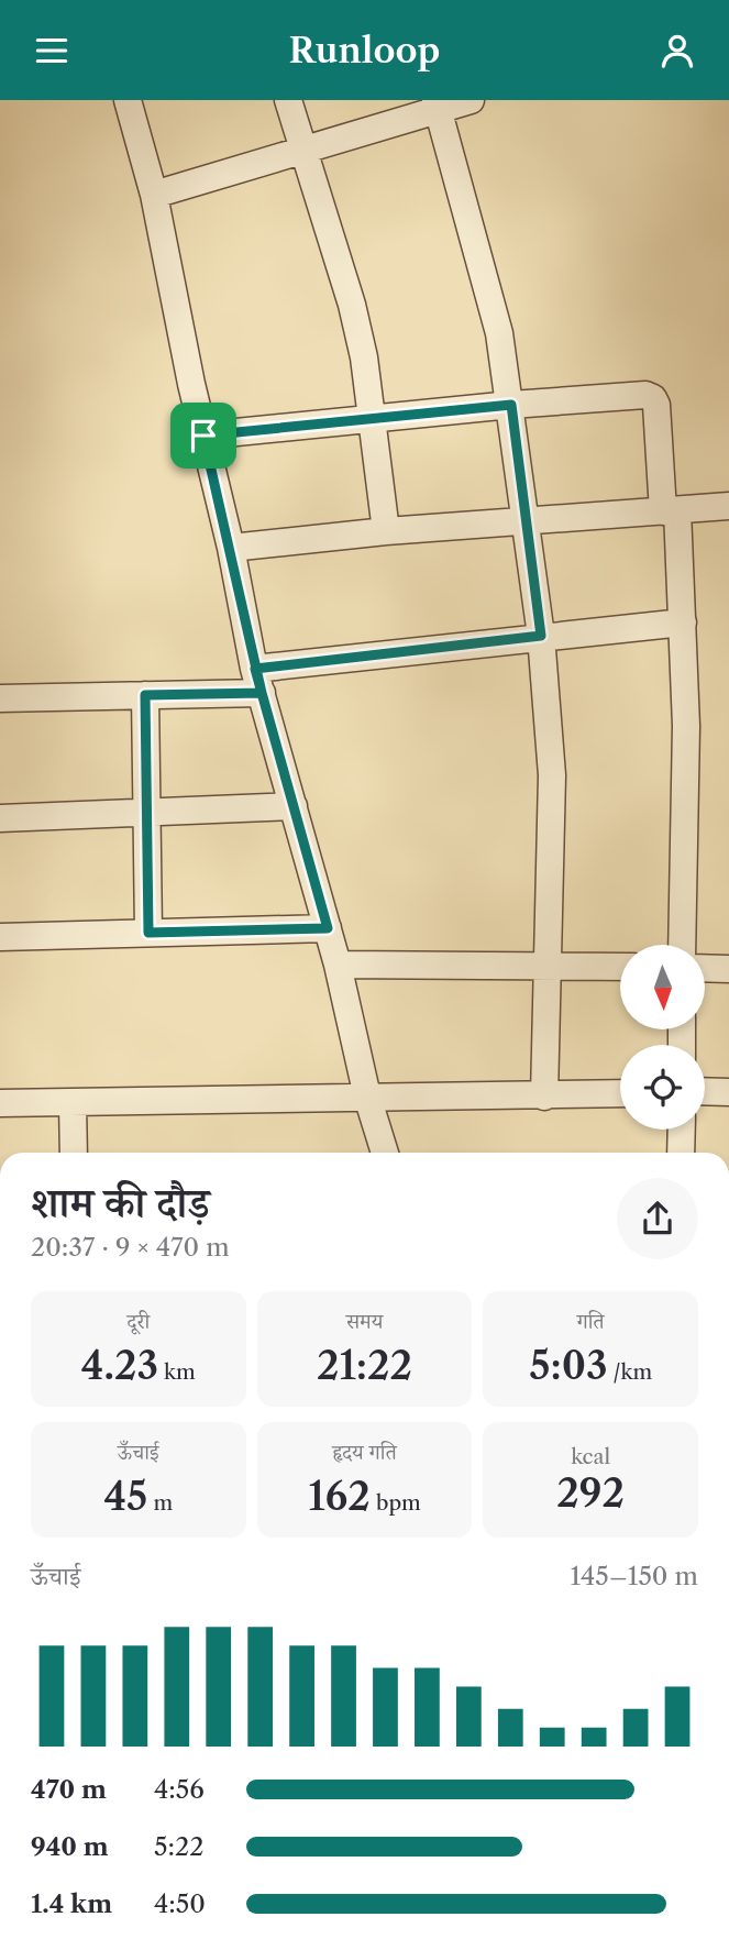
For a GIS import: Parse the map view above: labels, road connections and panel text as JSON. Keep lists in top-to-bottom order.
{
  "north": "bottom",
  "page": {
    "header": "Runloop",
    "heading": ["शाम की दौड़", "20:37 · 9 × 470 m"],
    "stats": [
      ["दूरी", "4.23 km"],
      ["समय", "21:22"],
      ["गति", "5:03 /km"],
      ["ऊँचाई", "45 m"],
      ["हृदय गति", "162 bpm"],
      ["kcal", "292"]
    ],
    "chart": ["ऊँचाई", "145–150 m"],
    "list": [
      {
        "name": "470 m",
        "note": "4:56"
      },
      {
        "name": "940 m",
        "note": "5:22"
      },
      {
        "name": "1.4 km",
        "note": "4:50"
      }
    ]
  }
}
